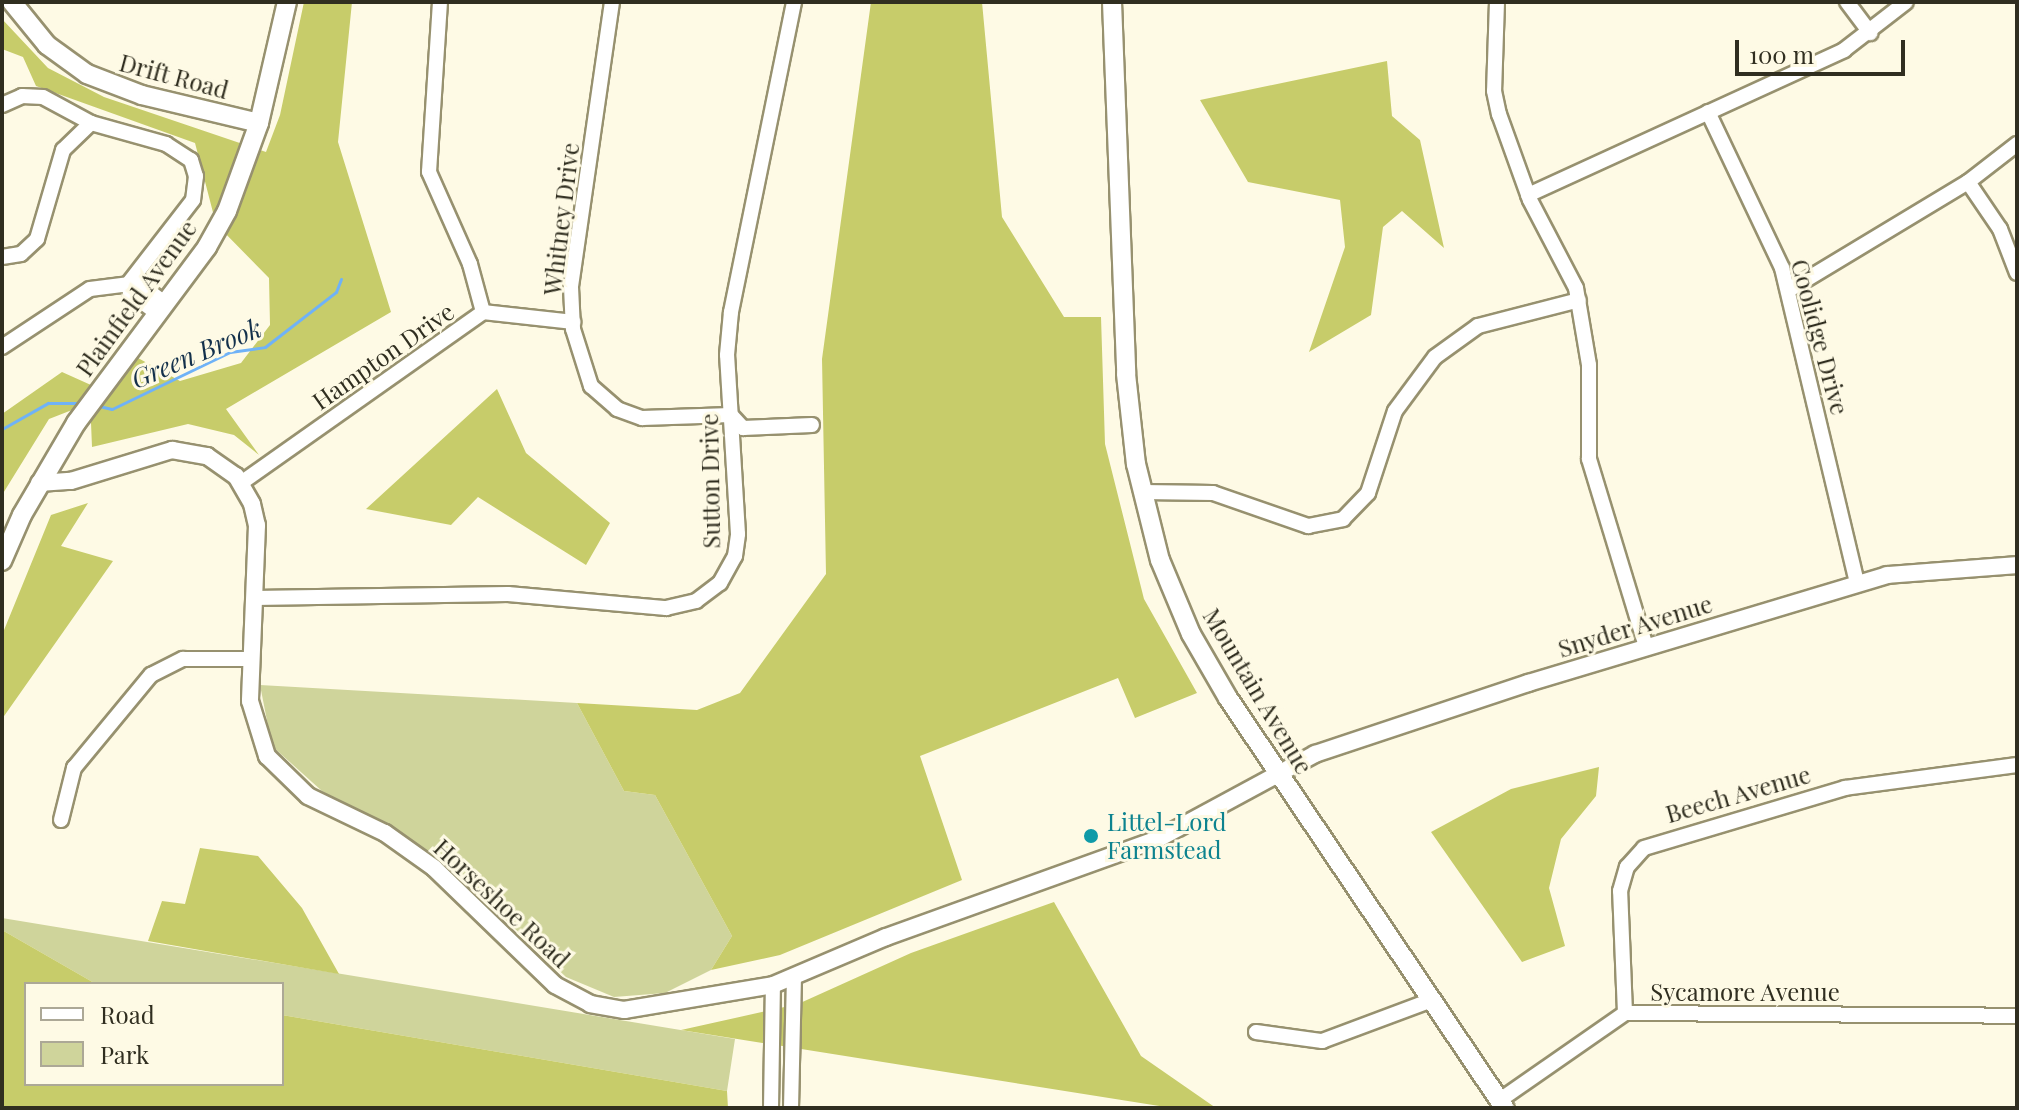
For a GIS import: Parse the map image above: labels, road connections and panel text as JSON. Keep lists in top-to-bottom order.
{
  "streets": {
    "main road": ["Drift Road", "Plainfield Avenue", "Mountain Avenue"],
    "street": [
      "Whitney Drive",
      "Coolidge Drive",
      "Hampton Drive",
      "Sutton Drive",
      "Snyder Avenue",
      "Beech Avenue",
      "Horseshoe Road",
      "Sycamore Avenue"
    ]
  },
  "crossings": [
    ["Drift Road", "Plainfield Avenue"],
    ["Whitney Drive", "Sutton Drive"],
    ["Coolidge Drive", "Snyder Avenue"],
    ["Hampton Drive", "Horseshoe Road"],
    ["Sutton Drive", "Horseshoe Road"],
    ["Snyder Avenue", "Mountain Avenue"],
    ["Snyder Avenue", "Horseshoe Road"],
    ["Mountain Avenue", "Horseshoe Road"],
    ["Mountain Avenue", "Sycamore Avenue"],
    ["Beech Avenue", "Sycamore Avenue"]
  ],
  "water": ["Green Brook"],
  "places": ["Littel-Lord Farmstead"],
  "legend": ["Road", "Park"],
  "scale_bar": "100 m"
}
